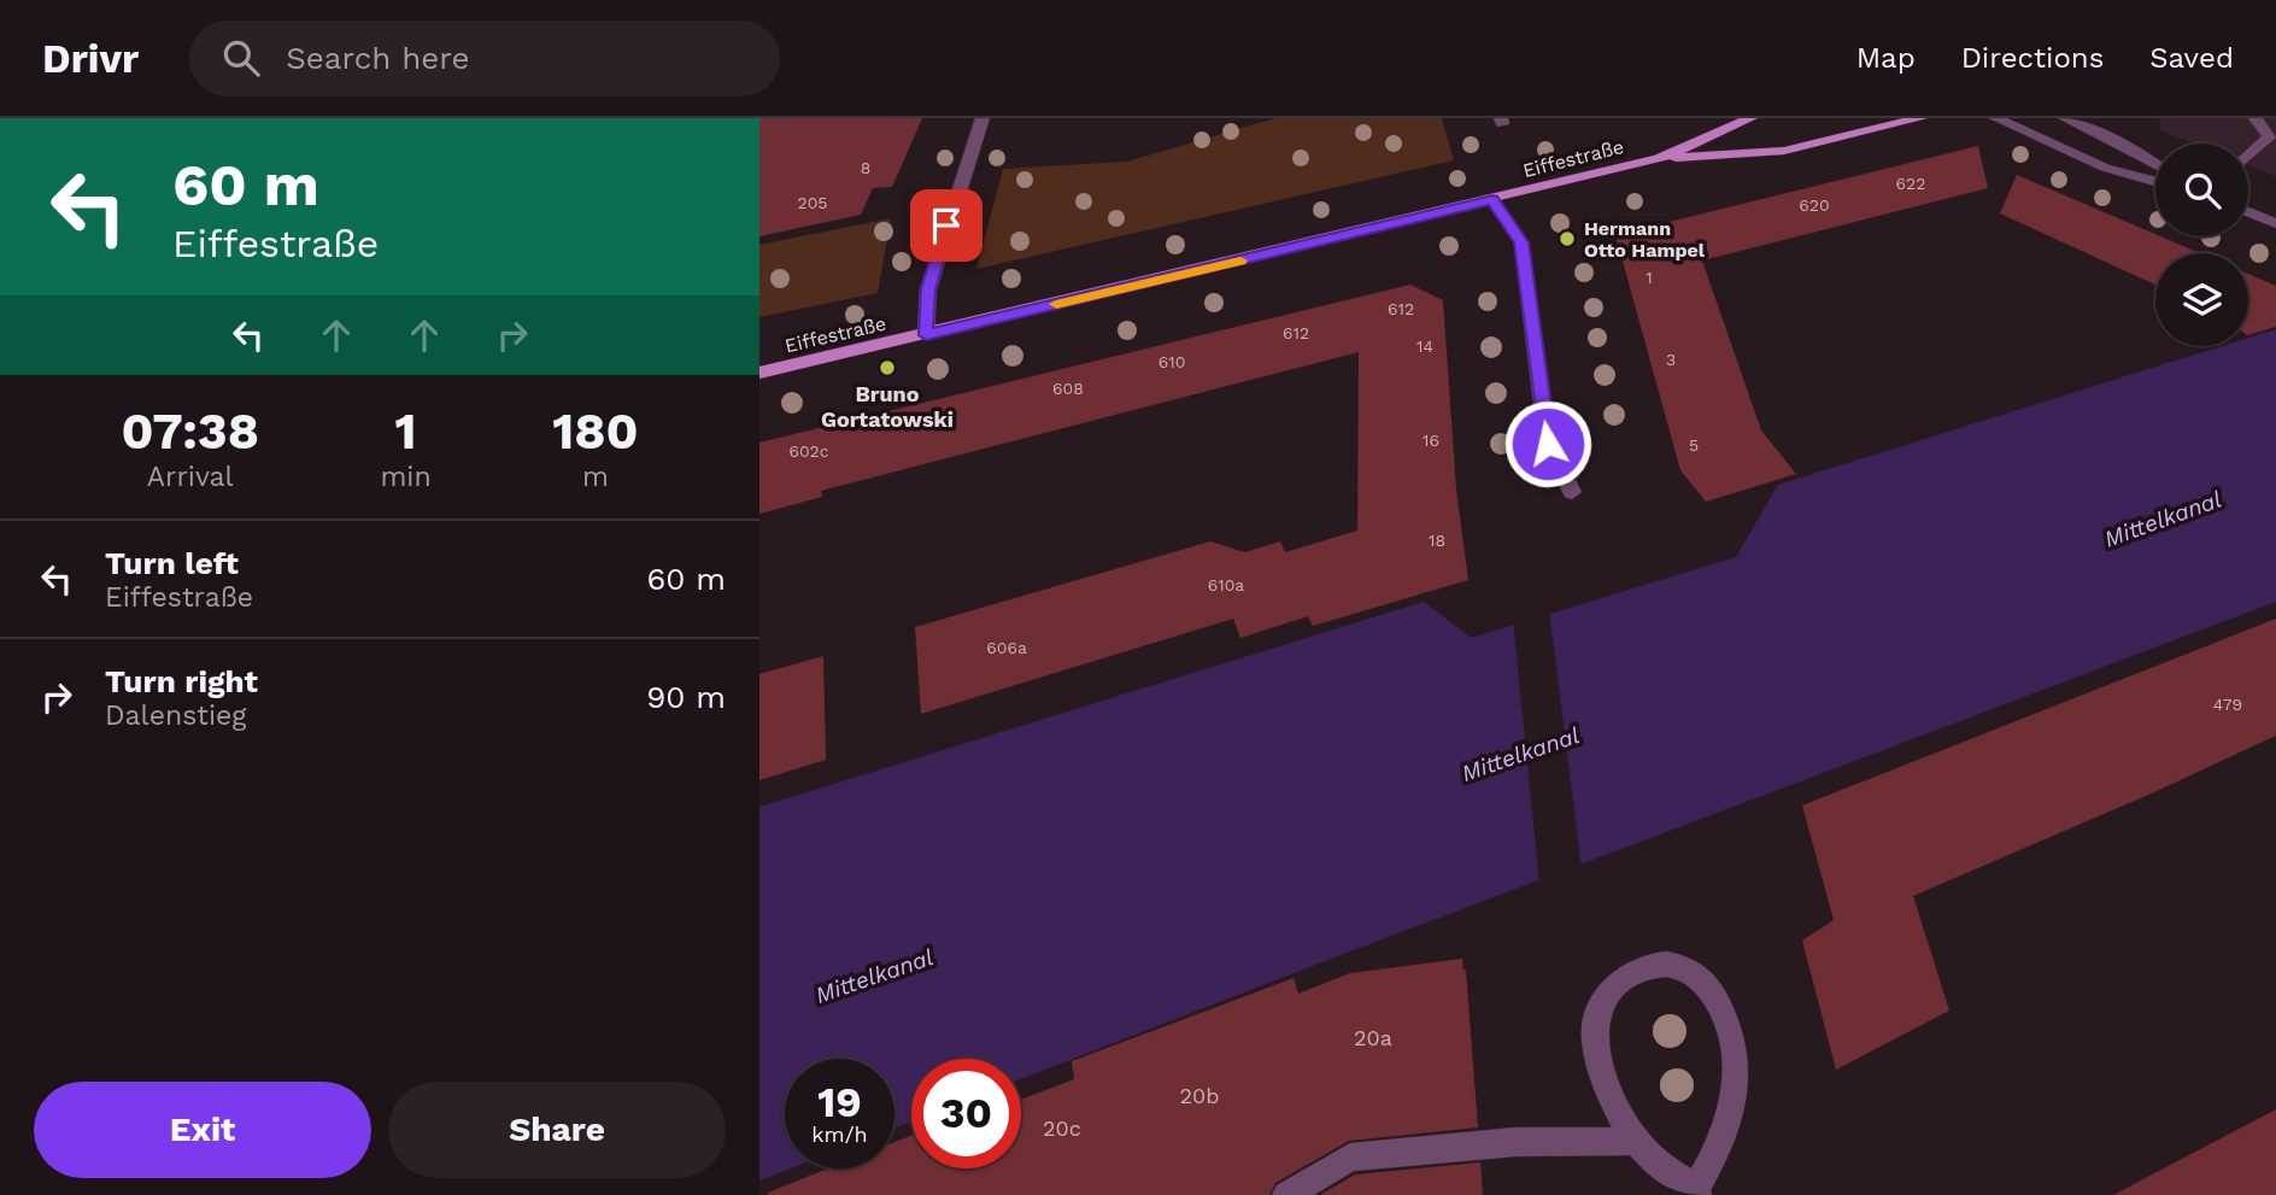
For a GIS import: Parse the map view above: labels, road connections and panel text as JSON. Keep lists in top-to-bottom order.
{
  "streets": {
    "main road": ["Eiffestraße"]
  },
  "water": ["Mittelkanal"],
  "places": ["Hermann Otto Hampel", "Bruno Gortatowski"],
  "house_numbers": [
    "8",
    "622",
    "205",
    "620",
    "1",
    "612",
    "612",
    "14",
    "3",
    "610",
    "608",
    "16",
    "5",
    "602c",
    "18",
    "610a",
    "606a",
    "479",
    "20a",
    "20b",
    "20c"
  ],
  "page": {
    "header": "Drivr",
    "search": "Search here",
    "nav": ["Map", "Directions", "Saved"],
    "turn": ["60 m", "Eiffestraße"],
    "eta": [
      "07:38",
      "Arrival",
      "1",
      "min",
      "180",
      "m"
    ],
    "list": [
      {
        "name": "Turn left",
        "note": "Eiffestraße",
        "value": "60 m"
      },
      {
        "name": "Turn right",
        "note": "Dalenstieg",
        "value": "90 m"
      }
    ],
    "speed": "19 km/h",
    "limit": "30",
    "buttons": ["Exit", "Share"]
  }
}
